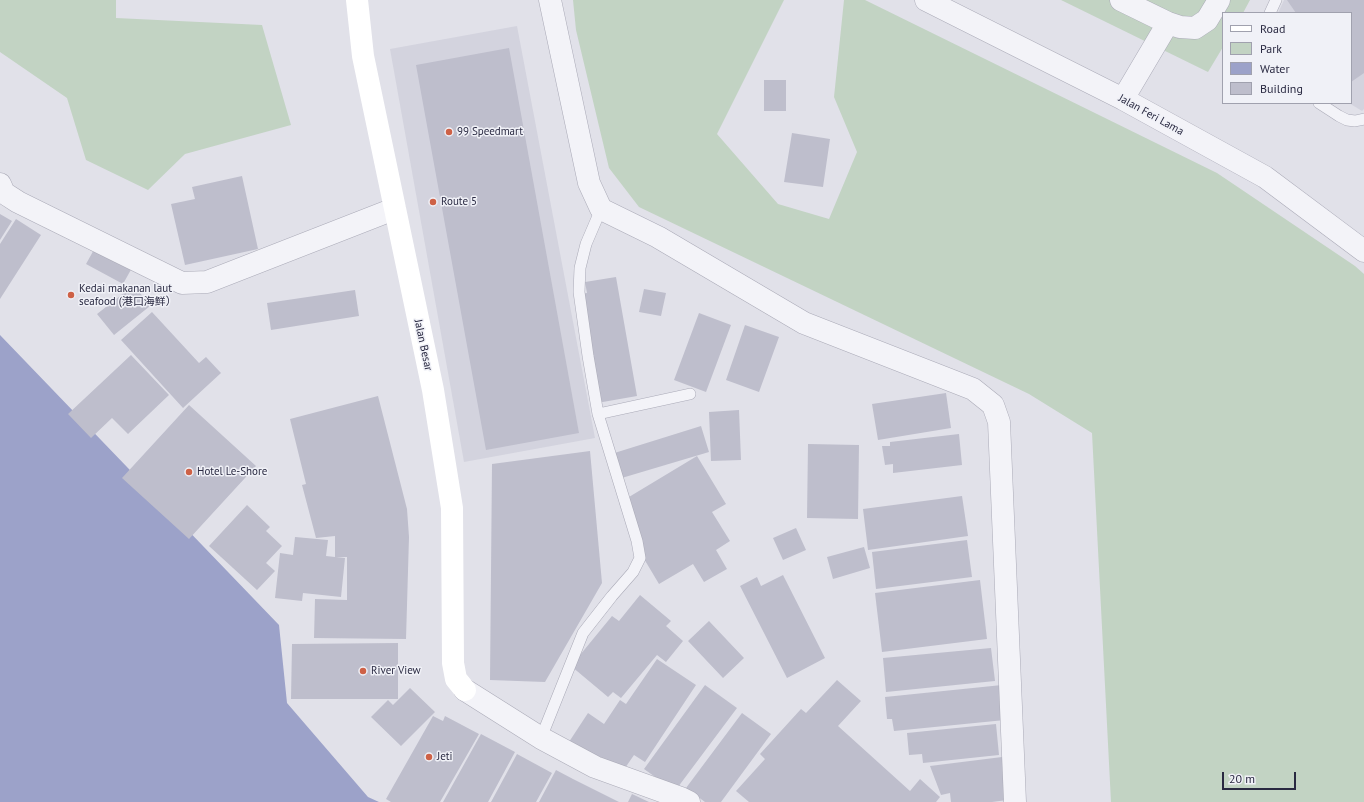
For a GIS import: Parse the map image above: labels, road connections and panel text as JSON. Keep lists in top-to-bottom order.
{
  "streets": {
    "street": ["Jalan Feri Lama", "Jalan Besar"]
  },
  "places": [
    "99 Speedmart",
    "Route 5",
    "Kedai makanan laut seafood (港口海鲜）",
    "Hotel Le-Shore",
    "River View",
    "Jeti"
  ],
  "legend": [
    "Road",
    "Park",
    "Water",
    "Building"
  ],
  "scale_bar": "20 m"
}
